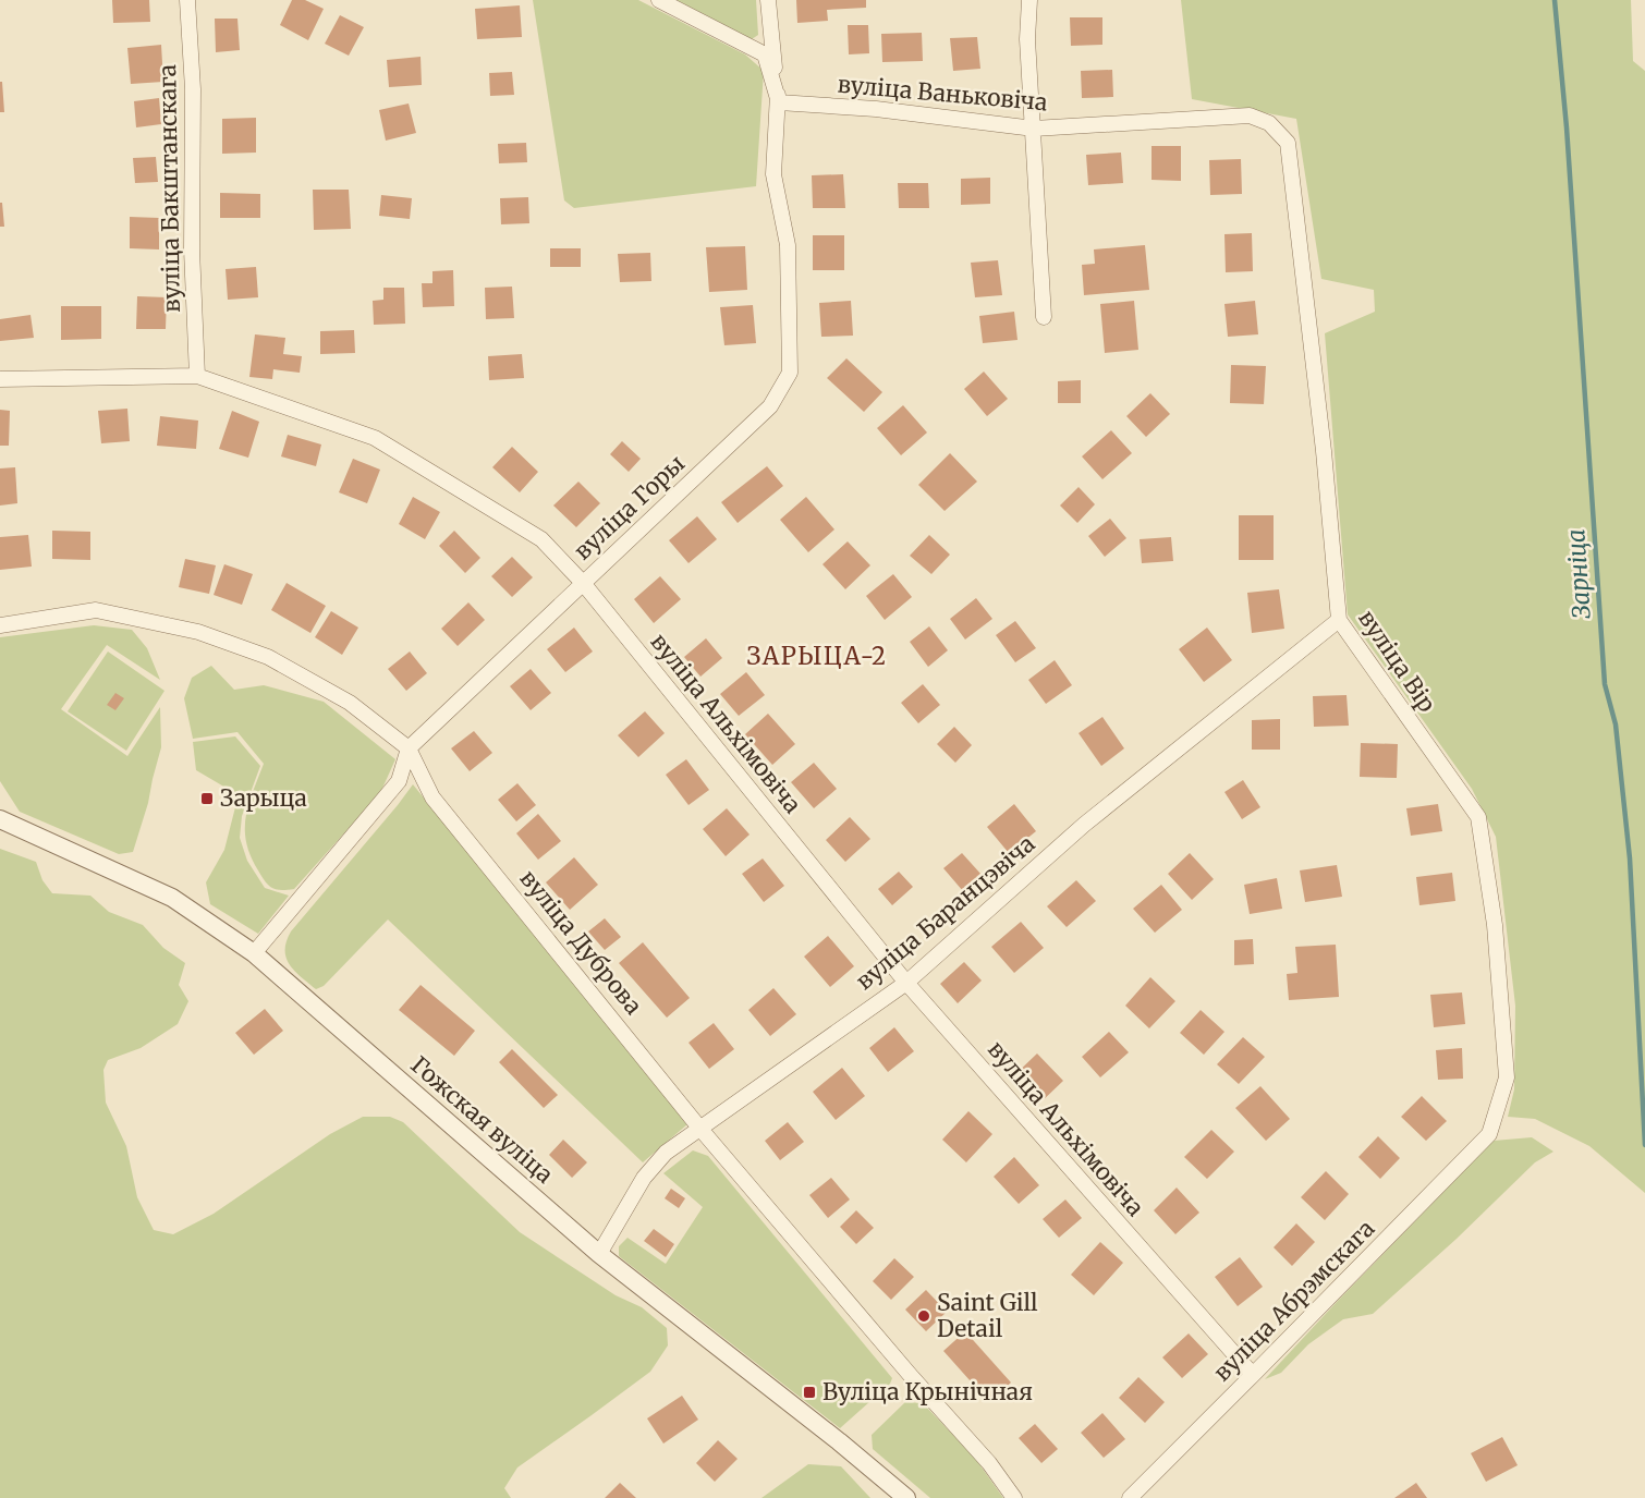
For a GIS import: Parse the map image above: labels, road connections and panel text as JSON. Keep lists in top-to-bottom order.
{
  "streets": {
    "street": [
      "вуліца Ваньковіча",
      "вуліца Бакштанскага",
      "вуліца Горы",
      "вуліца Вір",
      "вуліца Альхімовіча",
      "вуліца Баранцэвіча",
      "вуліца Дуброва",
      "Гожская вуліца",
      "вуліца Абрэмскага"
    ]
  },
  "crossings": [
    ["вуліца Ваньковіча", "вуліца Горы"],
    ["вуліца Ваньковіча", "вуліца Вір"],
    ["вуліца Бакштанскага", "вуліца Альхімовіча"],
    ["вуліца Горы", "вуліца Альхімовіча"],
    ["вуліца Горы", "вуліца Дуброва"],
    ["вуліца Горы", "Гожская вуліца"],
    ["вуліца Вір", "вуліца Баранцэвіча"],
    ["вуліца Вір", "вуліца Абрэмскага"],
    ["вуліца Альхімовіча", "вуліца Баранцэвіча"],
    ["вуліца Альхімовіча", "вуліца Абрэмскага"],
    ["вуліца Баранцэвіча", "вуліца Дуброва"],
    ["вуліца Баранцэвіча", "Гожская вуліца"]
  ],
  "districts": ["ЗАРЫЦА-2"],
  "water": ["Зарніца"],
  "places": {
    "transit": ["Зарыца", "Вуліца Крынічная"],
    "other": ["Saint Gill Detail"]
  }
}
